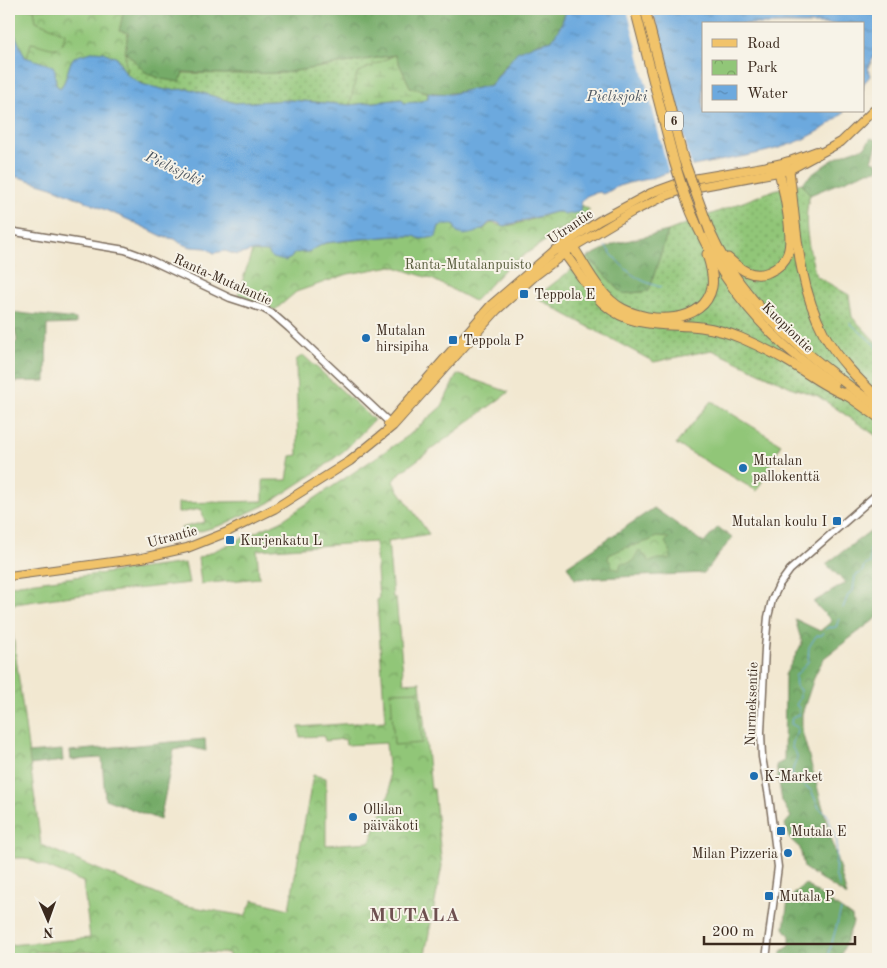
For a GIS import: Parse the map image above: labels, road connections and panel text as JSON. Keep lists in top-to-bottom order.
{
  "streets": {
    "highway": ["6", "Kuopiontie"],
    "main road": ["Utrantie"],
    "street": ["Ranta-Mutalantie", "Nurmeksentie"]
  },
  "crossings": [
    ["6", "Kuopiontie"],
    ["Utrantie", "Ranta-Mutalantie"]
  ],
  "districts": ["MUTALA"],
  "water": ["Pielisjoki"],
  "parks": ["Ranta-Mutalanpuisto"],
  "places": {
    "transit": [
      "Teppola E",
      "Teppola P",
      "Mutalan koulu I",
      "Kurjenkatu L",
      "Mutala E",
      "Mutala P"
    ],
    "other": [
      "Mutalan hirsipiha",
      "Mutalan pallokenttä",
      "K-Market",
      "Ollilan päiväkoti",
      "Milan Pizzeria"
    ]
  },
  "legend": ["Road", "Park", "Water"],
  "scale_bar": "200 m",
  "north": "bottom"
}
